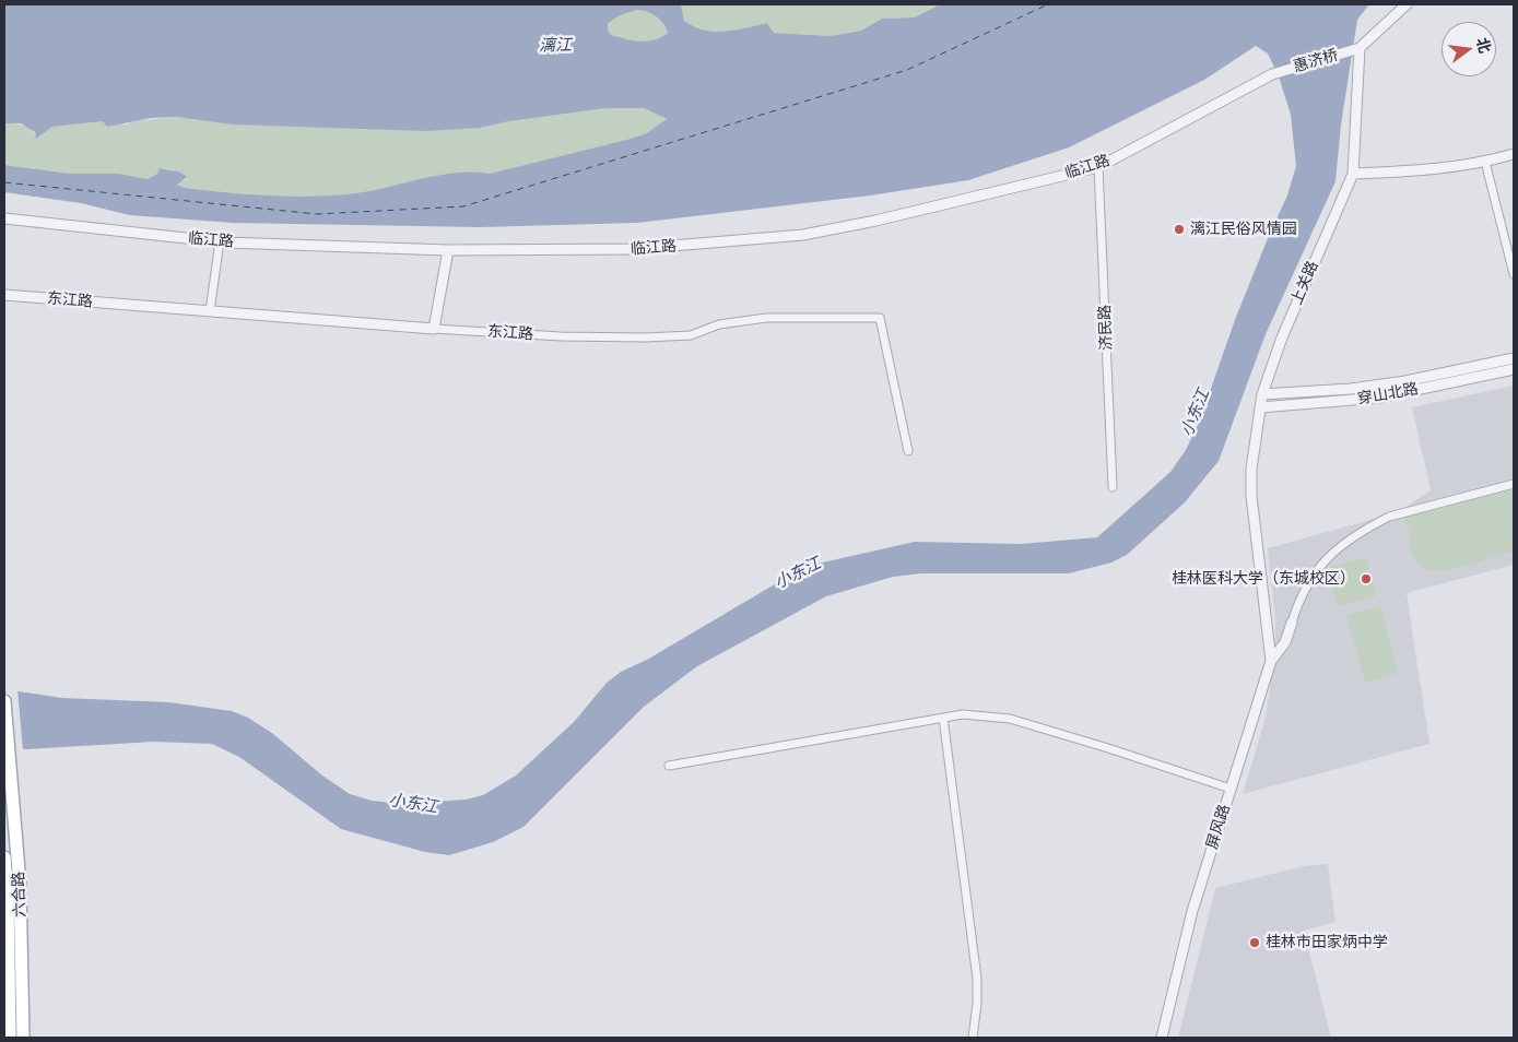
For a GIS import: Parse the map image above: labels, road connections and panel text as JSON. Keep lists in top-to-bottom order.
{
  "streets": {
    "main road": ["六合路"],
    "street": [
      "惠济桥",
      "临江路",
      "上关路",
      "东江路",
      "济民路",
      "穿山北路",
      "屏风路"
    ]
  },
  "crossings": [
    ["惠济桥", "临江路"],
    ["惠济桥", "上关路"],
    ["临江路", "济民路"],
    ["上关路", "穿山北路"],
    ["上关路", "屏风路"]
  ],
  "water": ["漓江", "小东江"],
  "places": ["漓江民俗风情园", "桂林医科大学（东城校区）", "桂林市田家炳中学"],
  "north": "right"
}
